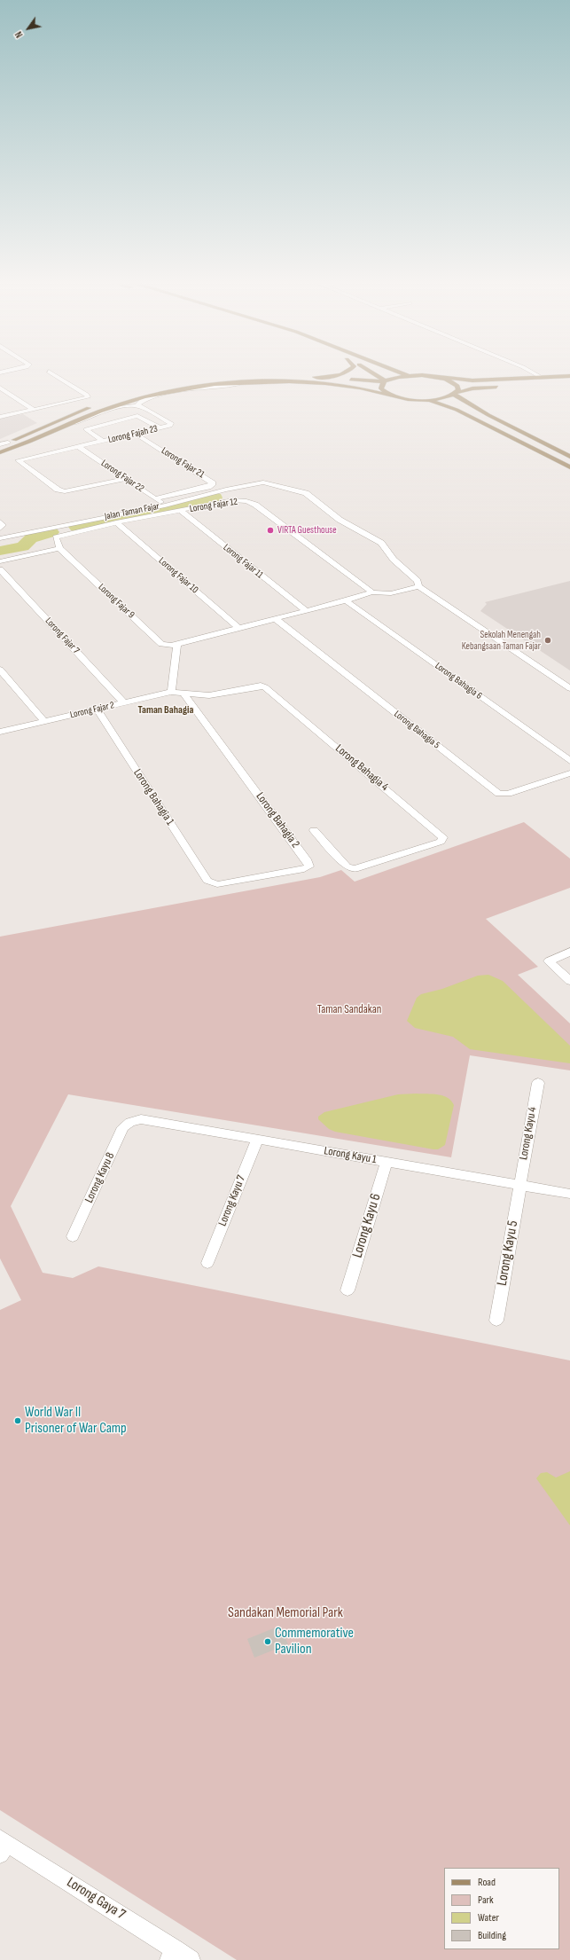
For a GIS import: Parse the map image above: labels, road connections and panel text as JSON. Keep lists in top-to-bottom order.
{
  "streets": {
    "street": [
      "Lorong Fajah 23",
      "Lorong Fajar 21",
      "Lorong Fajar 22",
      "Lorong Fajar 12",
      "Jalan Taman Fajar",
      "Lorong Fajar 11",
      "Lorong Fajar 10",
      "Lorong Fajar 9",
      "Lorong Fajar 7",
      "Lorong Bahagia 6",
      "Lorong Fajar 2",
      "Lorong Bahagia 5",
      "Lorong Bahagia 4",
      "Lorong Bahagia 1",
      "Lorong Bahagia 2",
      "Lorong Kayu 4",
      "Lorong Kayu 1",
      "Lorong Kayu 8",
      "Lorong Kayu 7",
      "Lorong Kayu 6",
      "Lorong Kayu 5",
      "Lorong Gaya 7"
    ]
  },
  "crossings": [
    ["Lorong Fajah 23", "Lorong Fajar 21"],
    ["Lorong Fajah 23", "Lorong Fajar 22"],
    ["Lorong Fajar 21", "Lorong Fajar 22"],
    ["Lorong Fajar 22", "Jalan Taman Fajar"],
    ["Lorong Fajar 12", "Lorong Fajar 11"],
    ["Lorong Fajar 12", "Lorong Fajar 10"],
    ["Lorong Fajar 7", "Lorong Fajar 2"],
    ["Lorong Fajar 2", "Lorong Bahagia 4"],
    ["Lorong Fajar 2", "Lorong Bahagia 1"],
    ["Lorong Fajar 2", "Lorong Bahagia 2"],
    ["Lorong Bahagia 4", "Lorong Bahagia 2"],
    ["Lorong Bahagia 1", "Lorong Bahagia 2"],
    ["Lorong Kayu 4", "Lorong Kayu 1"],
    ["Lorong Kayu 4", "Lorong Kayu 5"],
    ["Lorong Kayu 1", "Lorong Kayu 8"],
    ["Lorong Kayu 1", "Lorong Kayu 7"],
    ["Lorong Kayu 1", "Lorong Kayu 6"],
    ["Lorong Kayu 1", "Lorong Kayu 5"]
  ],
  "districts": ["Taman Bahagia"],
  "parks": ["Taman Sandakan", "Sandakan Memorial Park"],
  "places": [
    "VIRTA Guesthouse",
    "Sekolah Menengah Kebangsaan Taman Fajar",
    "World War II Prisoner of War Camp",
    "Commemorative Pavilion"
  ],
  "legend": [
    "Road",
    "Park",
    "Water",
    "Building"
  ],
  "north": "bottom left"
}
